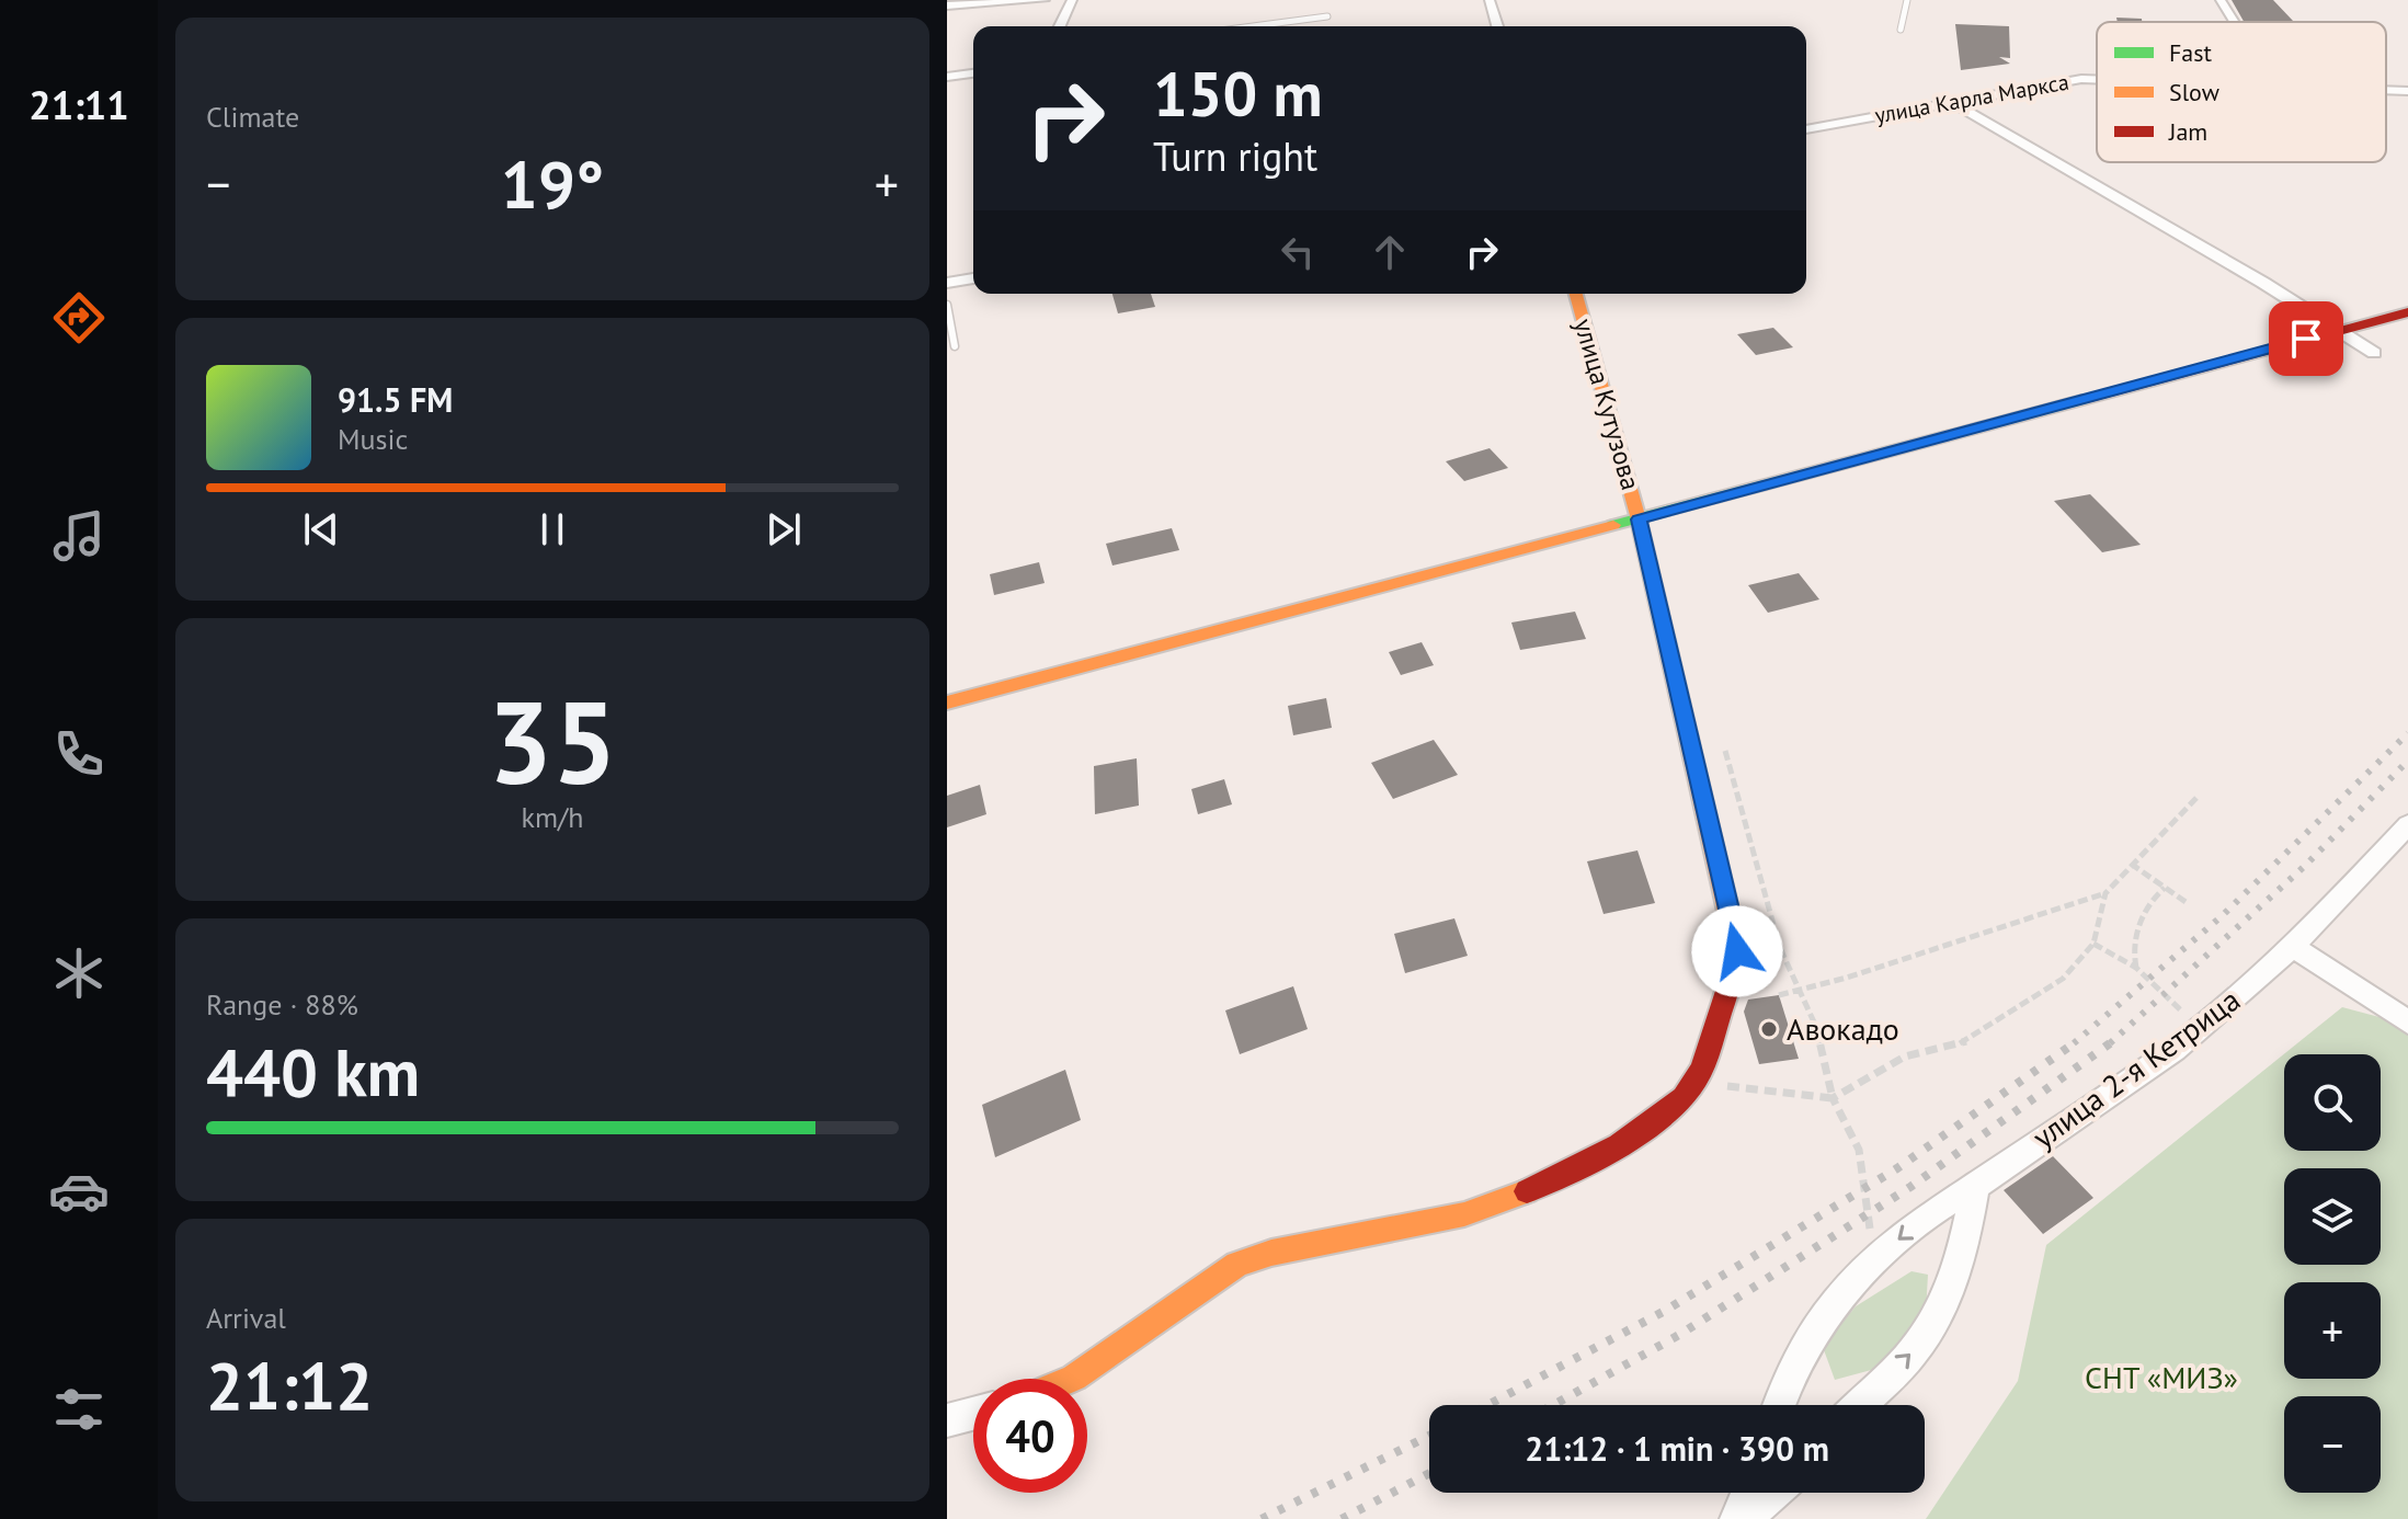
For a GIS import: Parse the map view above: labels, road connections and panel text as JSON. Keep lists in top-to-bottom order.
{
  "streets": {
    "street": ["улица Карла Маркса", "улица Кутузова", "улица 2-я Кетрица"]
  },
  "parks": ["СНТ «МИЗ»"],
  "places": ["Авокадо"],
  "legend": ["Fast", "Slow", "Jam"],
  "page": {
    "tabs": "21:11",
    "tile": [
      "Climate",
      ["35", "km/h"],
      ["Range · 88%", "440 km"],
      ["Arrival", "21:12"]
    ],
    "turn": ["150 m", "Turn right"],
    "heat": ["−", "19°", "+"],
    "song": ["91.5 FM", "Music"],
    "map_buttons": ["+", "−"],
    "limit": "40",
    "trip": "21:12 · 1 min · 390 m"
  }
}
